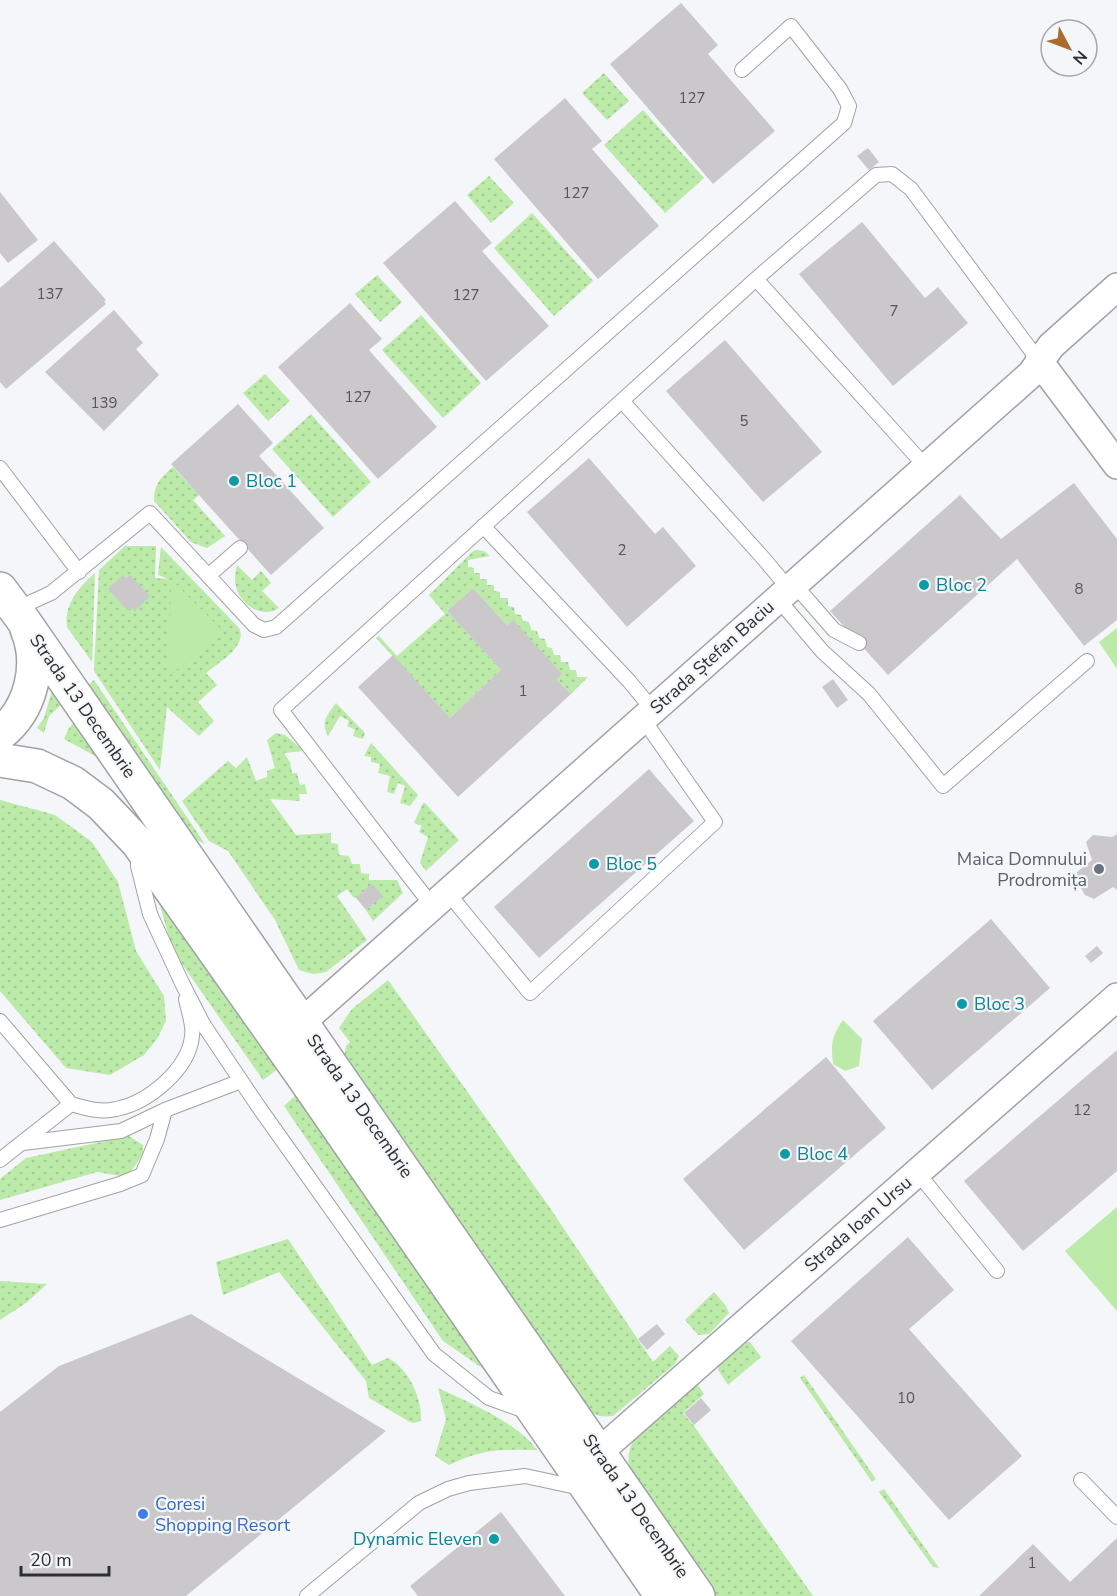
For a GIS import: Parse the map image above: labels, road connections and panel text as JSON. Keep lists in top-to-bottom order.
{
  "streets": {
    "main road": ["Strada 13 Decembrie"],
    "street": ["Strada Ștefan Baciu", "Strada Ioan Ursu"]
  },
  "crossings": [
    ["Strada Ștefan Baciu", "Strada 13 Decembrie"],
    ["Strada 13 Decembrie", "Strada Ioan Ursu"]
  ],
  "places": [
    "Bloc 1",
    "Bloc 2",
    "Bloc 5",
    "Maica Domnului Prodromița",
    "Bloc 3",
    "Bloc 4",
    "Coresi Shopping Resort",
    "Dynamic Eleven"
  ],
  "house_numbers": [
    "127",
    "127",
    "137",
    "127",
    "7",
    "127",
    "139",
    "5",
    "2",
    "8",
    "1",
    "12",
    "10",
    "1"
  ],
  "scale_bar": "20 m",
  "north": "bottom right"
}
